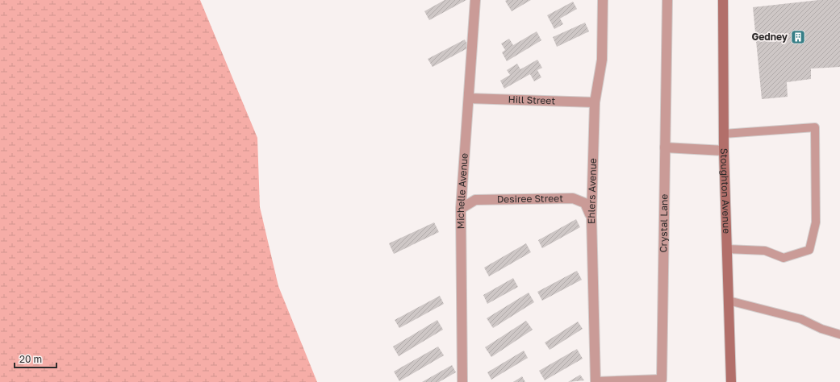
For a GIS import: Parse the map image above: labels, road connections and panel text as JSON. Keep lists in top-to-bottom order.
{
  "streets": {
    "street": [
      "Hill Street",
      "Michelle Avenue",
      "Ehlers Avenue",
      "Stoughton Avenue",
      "Desiree Street",
      "Crystal Lane"
    ]
  },
  "crossings": [
    ["Hill Street", "Michelle Avenue"],
    ["Hill Street", "Ehlers Avenue"],
    ["Michelle Avenue", "Desiree Street"],
    ["Ehlers Avenue", "Desiree Street"],
    ["Ehlers Avenue", "Crystal Lane"]
  ],
  "places": {
    "building": ["Gedney"]
  },
  "scale_bar": "20 m"
}
